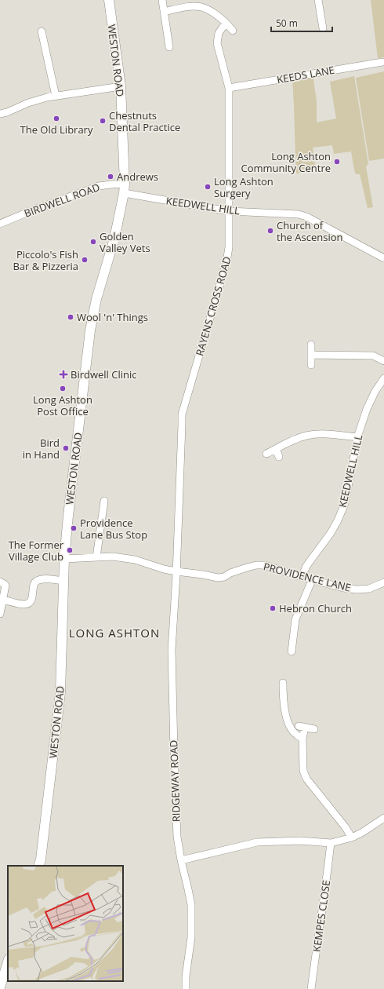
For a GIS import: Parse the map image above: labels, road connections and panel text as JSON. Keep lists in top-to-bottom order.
{
  "streets": {
    "street": [
      "WESTON ROAD",
      "KEEDS LANE",
      "BIRDWELL ROAD",
      "KEEDWELL HILL",
      "RAYENS CROSS ROAD",
      "PROVIDENCE LANE",
      "RIDGEWAY ROAD",
      "KEMPES CLOSE"
    ]
  },
  "crossings": [
    ["WESTON ROAD", "BIRDWELL ROAD"],
    ["WESTON ROAD", "KEEDWELL HILL"],
    ["WESTON ROAD", "PROVIDENCE LANE"],
    ["KEEDS LANE", "RAYENS CROSS ROAD"],
    ["BIRDWELL ROAD", "KEEDWELL HILL"],
    ["KEEDWELL HILL", "RAYENS CROSS ROAD"],
    ["KEEDWELL HILL", "PROVIDENCE LANE"],
    ["RAYENS CROSS ROAD", "PROVIDENCE LANE"],
    ["RAYENS CROSS ROAD", "RIDGEWAY ROAD"],
    ["PROVIDENCE LANE", "RIDGEWAY ROAD"]
  ],
  "districts": ["LONG ASHTON"],
  "places": {
    "other": [
      "The Old Library",
      "Chestnuts Dental Practice",
      "Long Ashton Community Centre",
      "Andrews",
      "Long Ashton Surgery",
      "Church of the Ascension",
      "Golden Valley Vets",
      "Piccolo's Fish Bar & Pizzeria",
      "Wool 'n' Things",
      "Long Ashton Post Office",
      "Bird in Hand",
      "Providence Lane Bus Stop",
      "The Former Village Club",
      "Hebron Church"
    ],
    "health": ["Birdwell Clinic"]
  },
  "scale_bar": "50 m"
}
